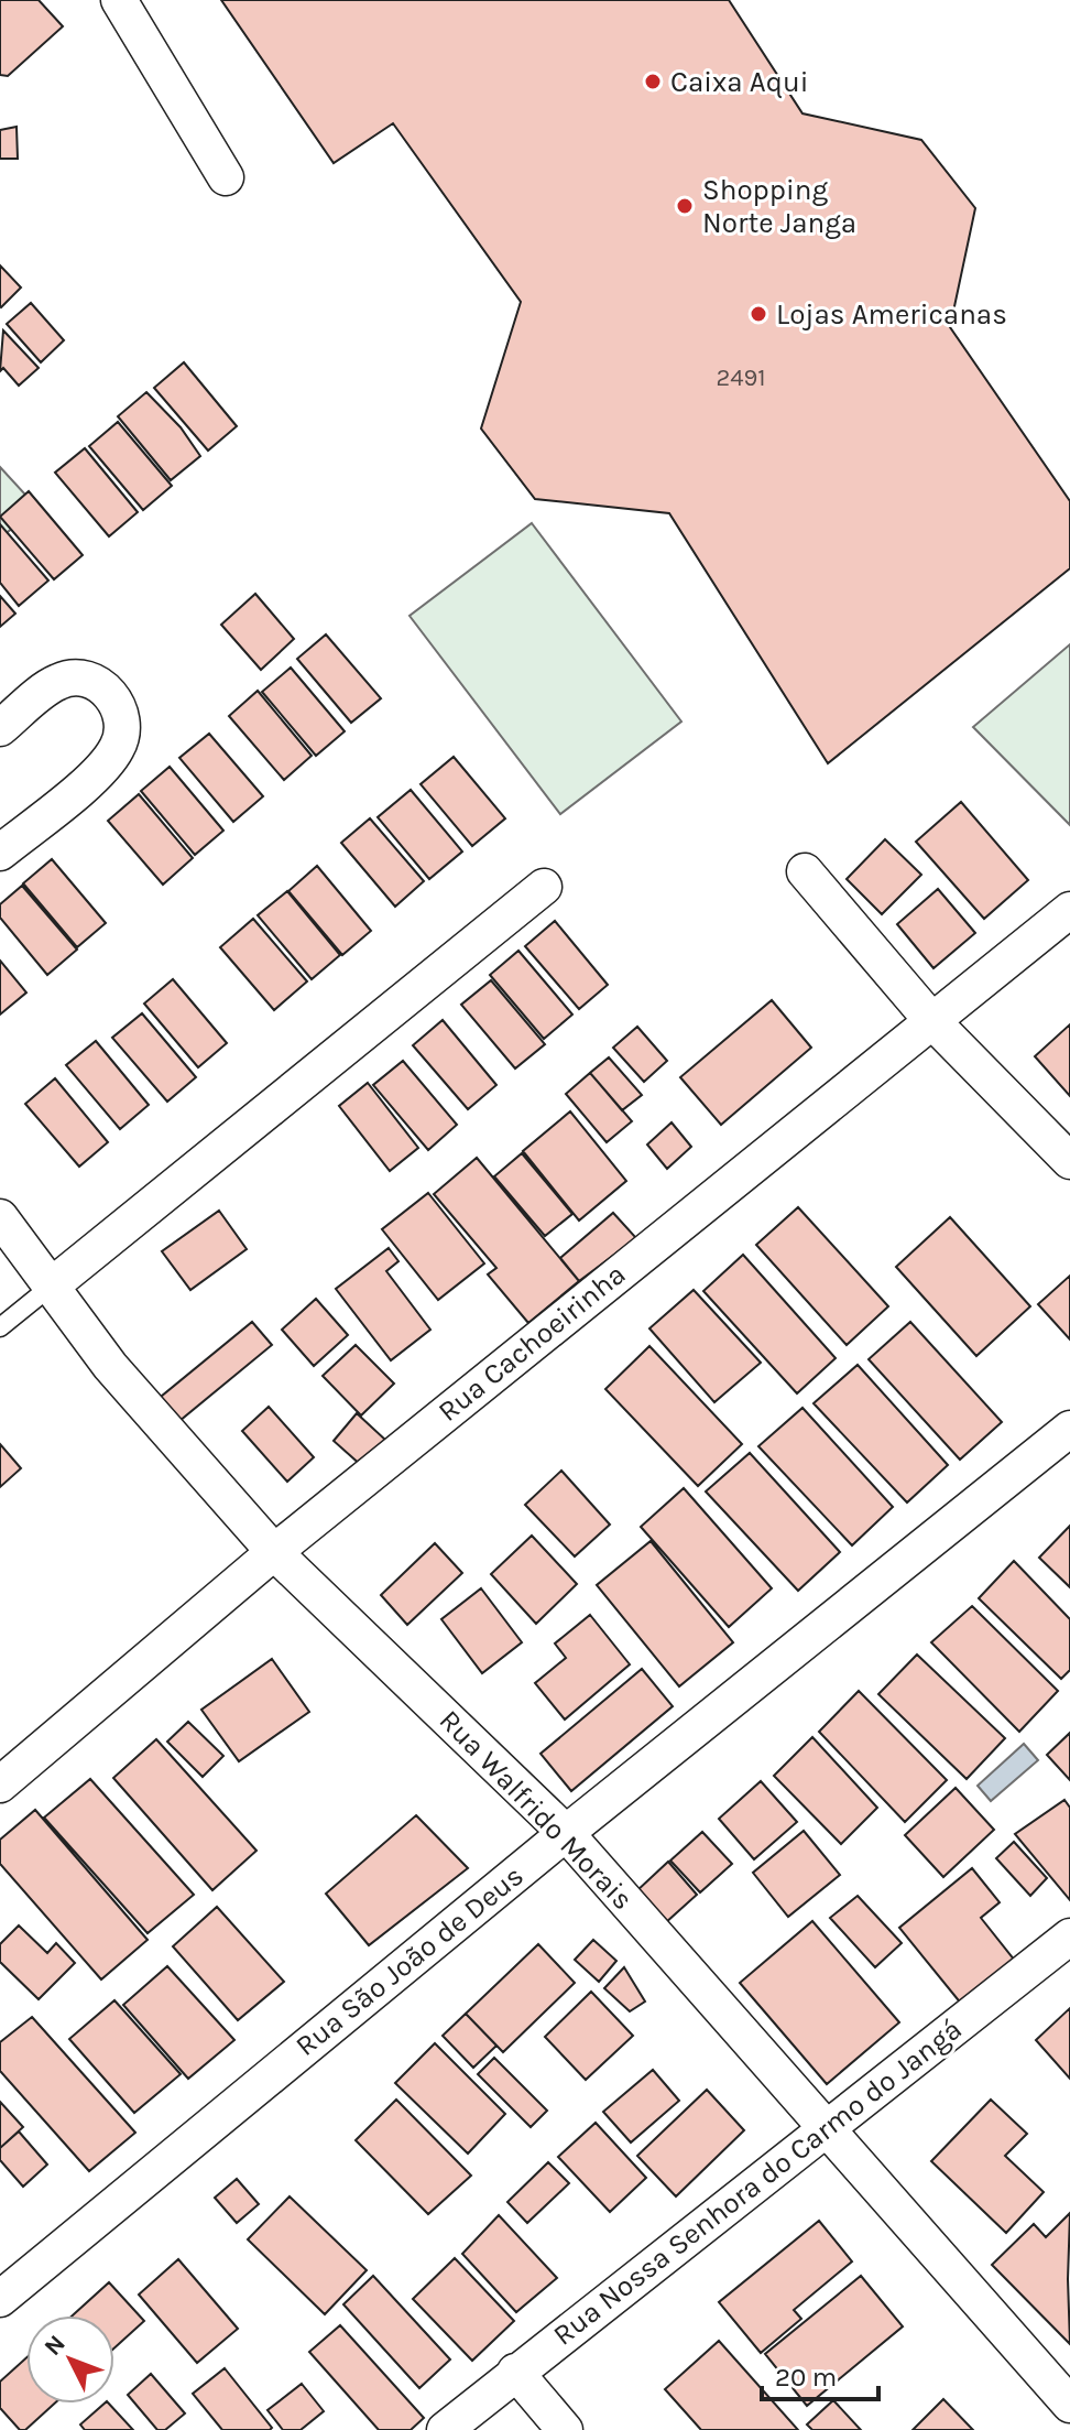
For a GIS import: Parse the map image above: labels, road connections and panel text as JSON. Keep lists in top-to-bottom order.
{
  "streets": {
    "street": [
      "Rua Cachoeirinha",
      "Rua Walfrido Morais",
      "Rua São João de Deus",
      "Rua Nossa Senhora do Carmo do Jangá"
    ]
  },
  "crossings": [
    ["Rua Cachoeirinha", "Rua Walfrido Morais"],
    ["Rua Walfrido Morais", "Rua São João de Deus"],
    ["Rua Walfrido Morais", "Rua Nossa Senhora do Carmo do Jangá"]
  ],
  "places": ["Caixa Aqui", "Shopping Norte Janga", "Lojas Americanas"],
  "house_numbers": ["2491"],
  "scale_bar": "20 m",
  "north": "top left"
}
